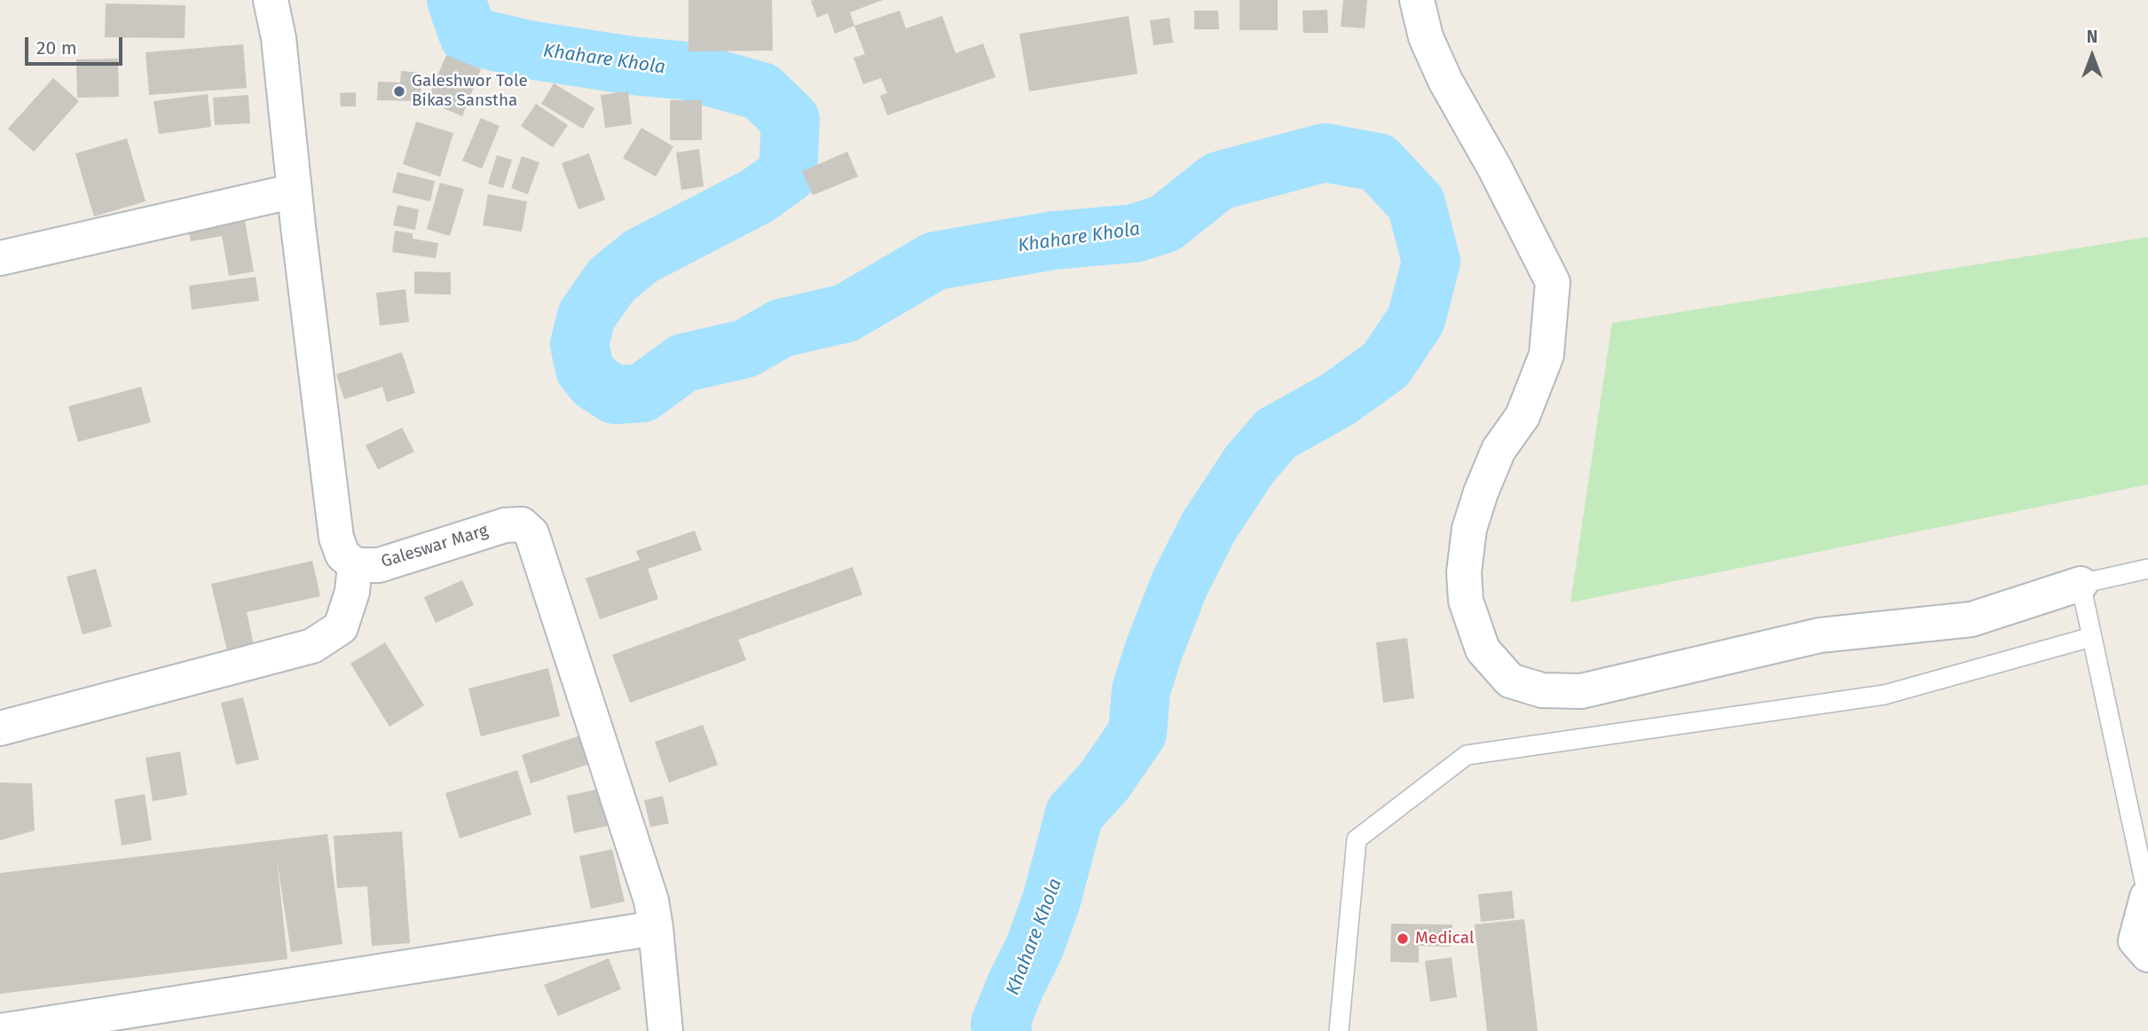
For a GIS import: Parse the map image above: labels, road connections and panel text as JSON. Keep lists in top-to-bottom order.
{
  "streets": {
    "street": ["Galeswar Marg"]
  },
  "water": ["Khahare Khola"],
  "places": ["Galeshwor Tole Bikas Sanstha", "Medical"],
  "scale_bar": "20 m",
  "north": "top"
}
